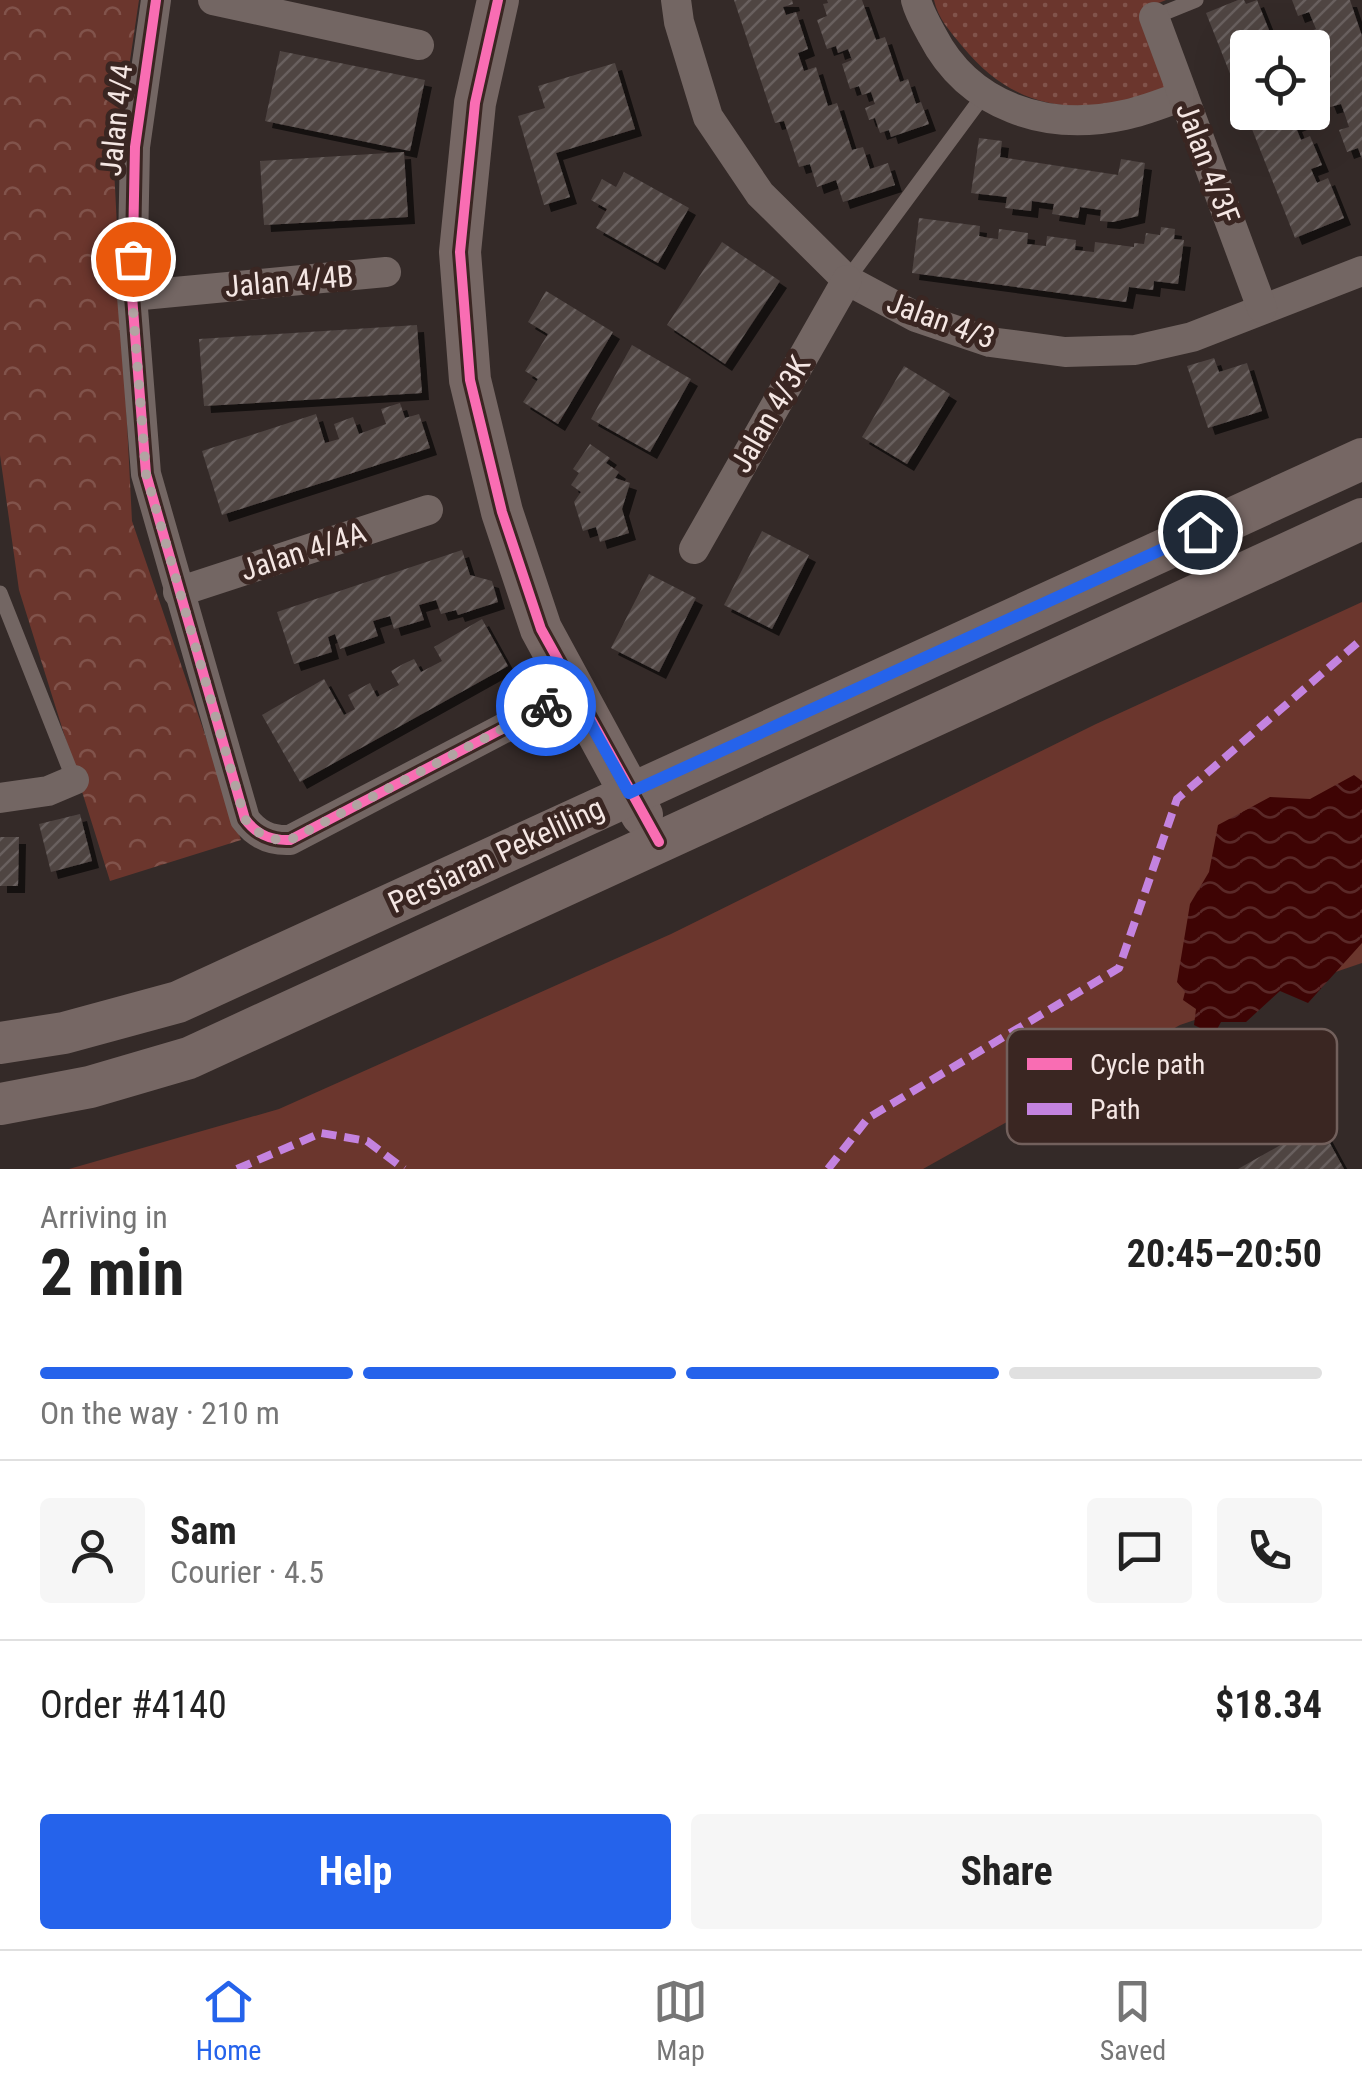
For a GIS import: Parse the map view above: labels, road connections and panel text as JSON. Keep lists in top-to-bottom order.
{
  "streets": {
    "main road": ["Persiaran Pekeliling"],
    "street": [
      "Jalan 4/4",
      "Jalan 4/3F",
      "Jalan 4/4B",
      "Jalan 4/3",
      "Jalan 4/3K",
      "Jalan 4/4A"
    ]
  },
  "crossings": [
    ["Jalan 4/4", "Jalan 4/4B"],
    ["Jalan 4/4", "Jalan 4/4A"],
    ["Jalan 4/3F", "Jalan 4/3"],
    ["Jalan 4/3", "Jalan 4/3K"]
  ],
  "legend": ["Cycle path", "Path"],
  "page": {
    "heading": ["2 min", "Arriving in", "20:45–20:50"],
    "panel": [
      "Sam",
      "Courier · 4.5",
      "Order #4140",
      "$18.34"
    ],
    "bar": "On the way · 210 m",
    "buttons": ["Help", "Share"],
    "tabs": ["Home", "Map", "Saved"]
  }
}
